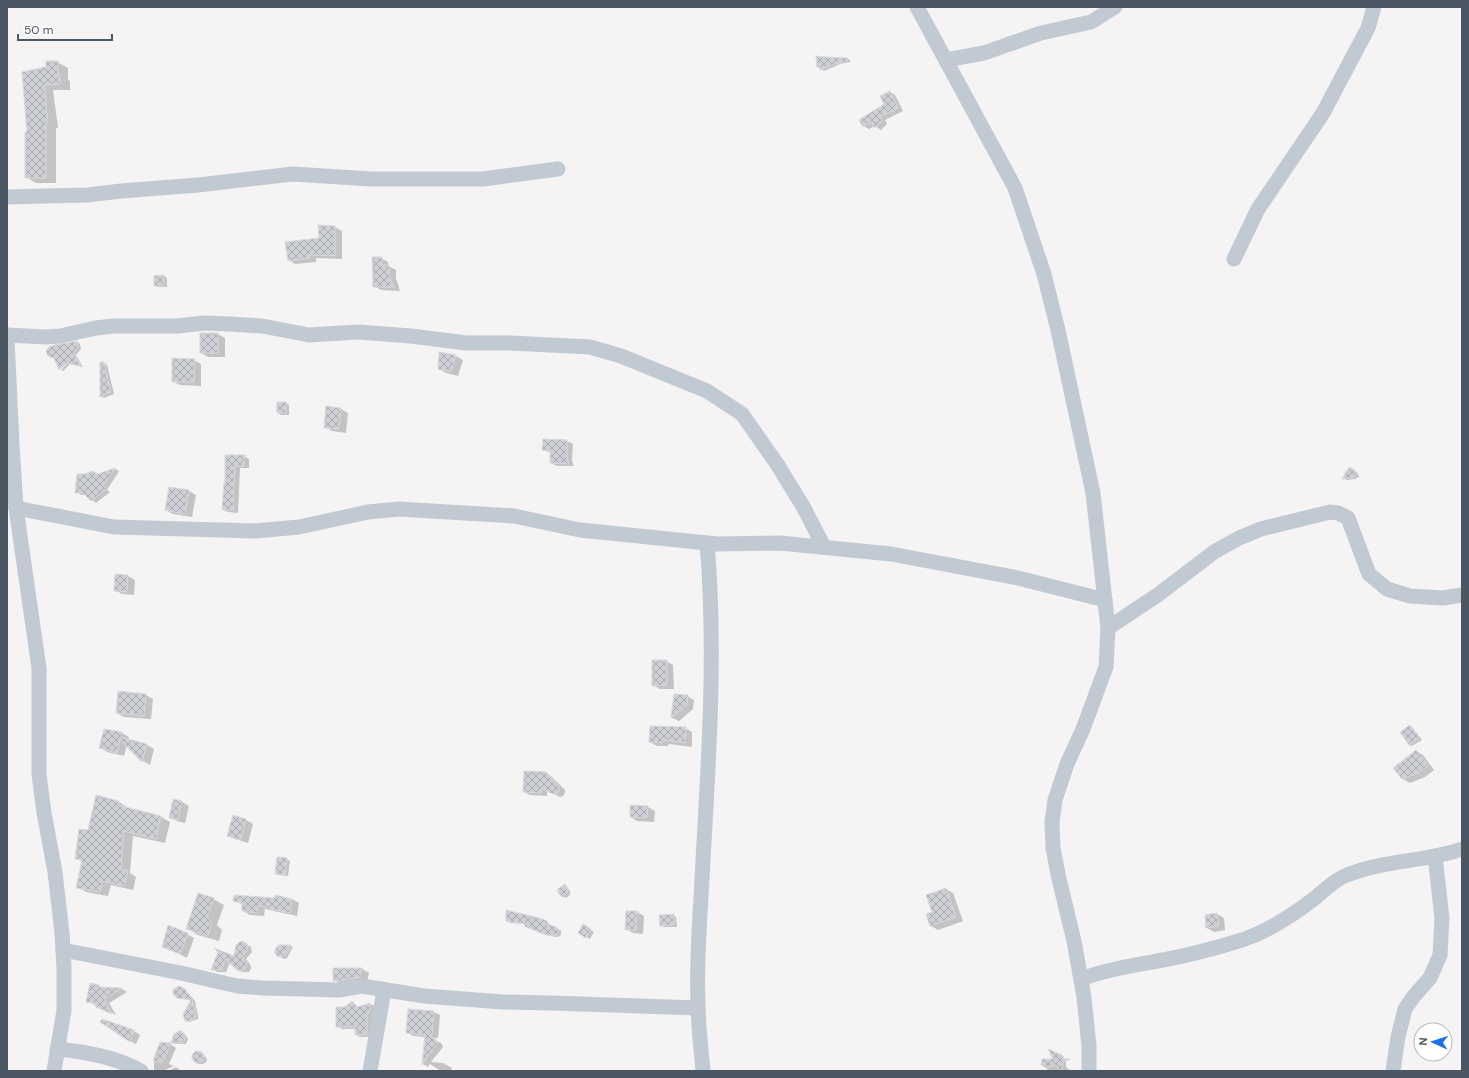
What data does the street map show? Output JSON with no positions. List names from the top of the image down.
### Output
{
  "scale_bar": "50 m",
  "north": "left"
}
